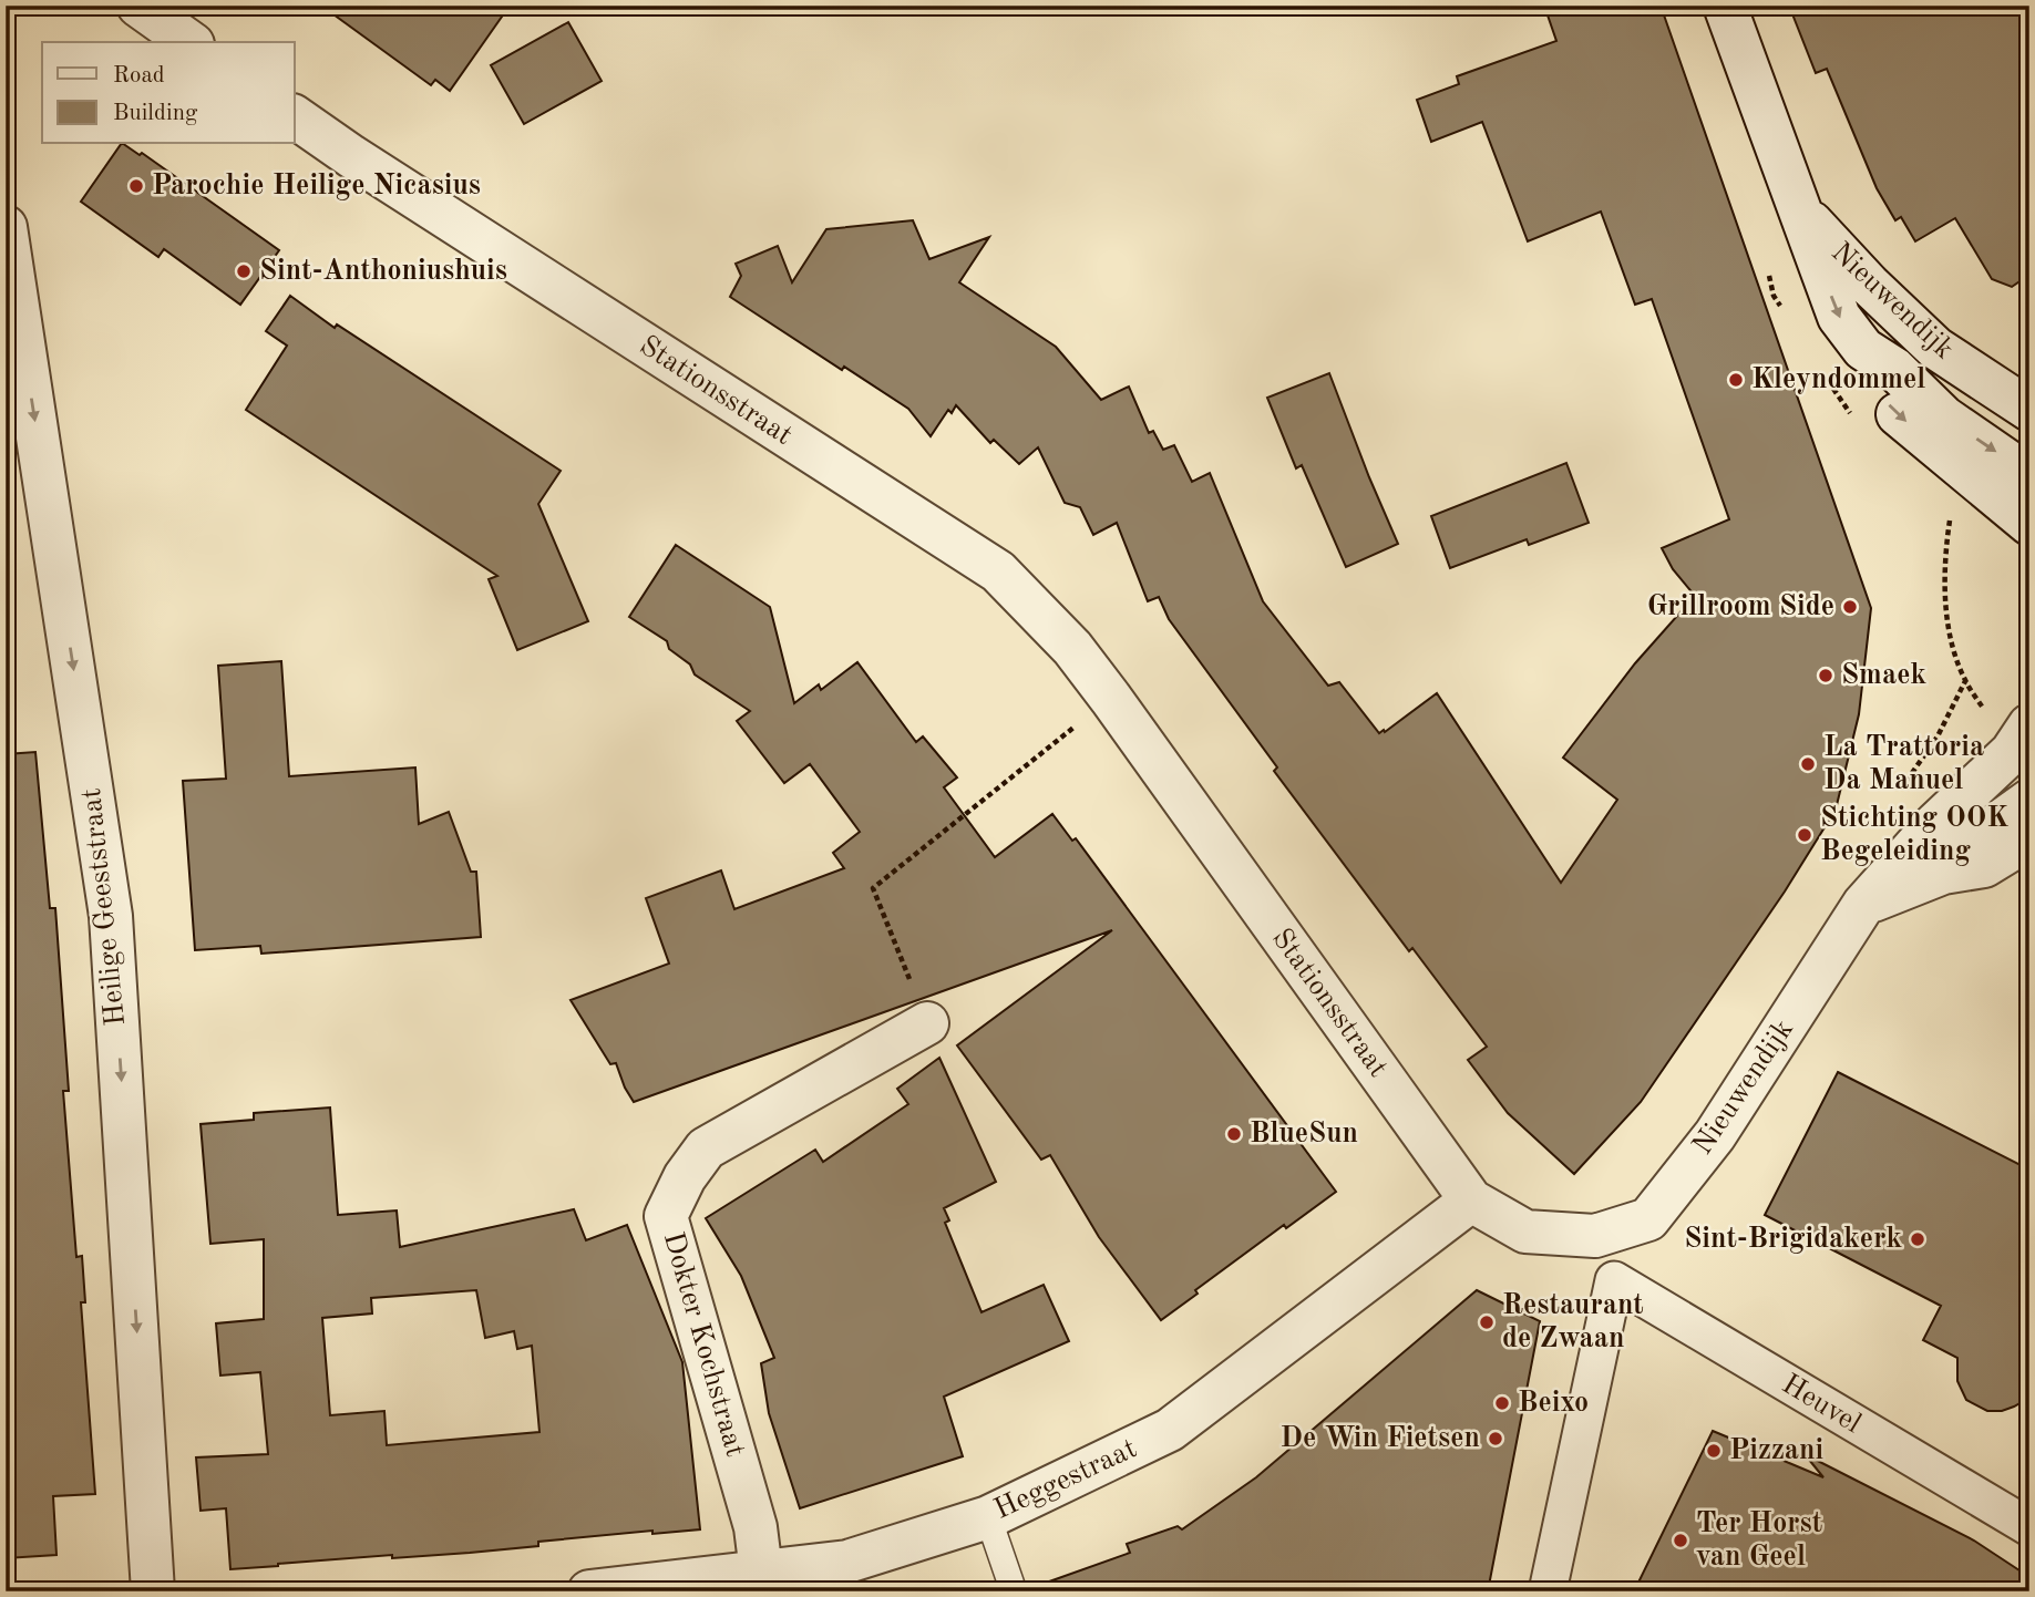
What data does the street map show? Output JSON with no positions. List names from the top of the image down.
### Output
{
  "streets": {
    "street": [
      "Nieuwendijk",
      "Stationsstraat",
      "Heilige Geeststraat",
      "Dokter Kochstraat",
      "Heuvel",
      "Heggestraat"
    ]
  },
  "crossings": [
    ["Nieuwendijk", "Stationsstraat"],
    ["Stationsstraat", "Heggestraat"],
    ["Dokter Kochstraat", "Heggestraat"]
  ],
  "one_way": ["Heilige Geeststraat"],
  "places": [
    "Parochie Heilige Nicasius",
    "Sint-Anthoniushuis",
    "Kleyndommel",
    "Grillroom Side",
    "Smaek",
    "La Trattoria Da Manuel",
    "Stichting OOK Begeleiding",
    "BlueSun",
    "Sint-Brigidakerk",
    "Restaurant de Zwaan",
    "Beixo",
    "De Win Fietsen",
    "Pizzani",
    "Ter Horst van Geel"
  ],
  "legend": ["Road", "Building"]
}
